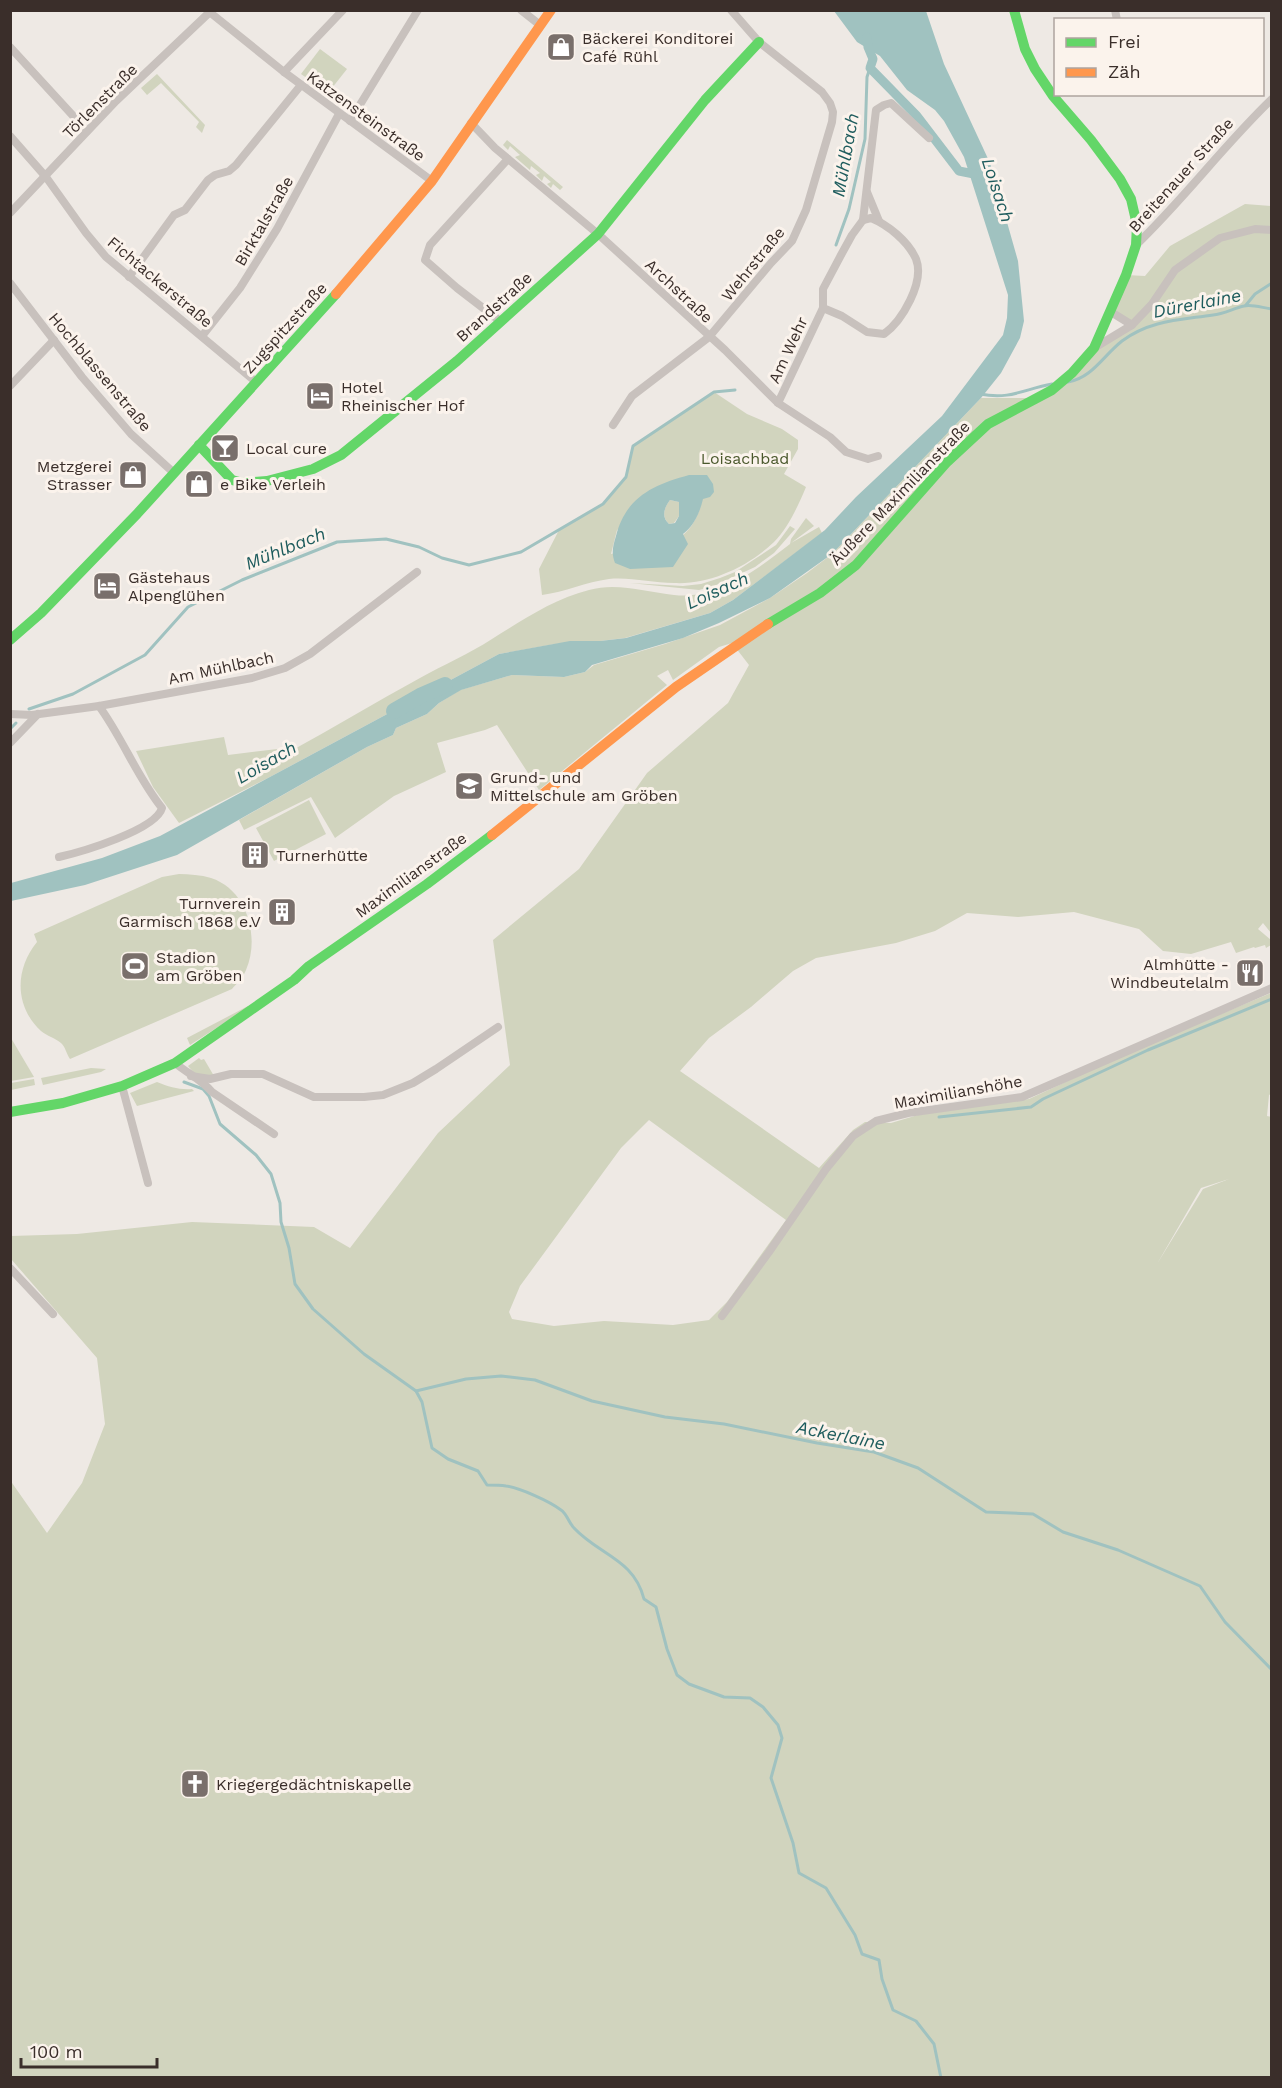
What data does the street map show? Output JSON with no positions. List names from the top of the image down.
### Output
{
  "streets": {
    "street": [
      "Törlenstraße",
      "Katzensteinstraße",
      "Breitenauer Straße",
      "Birktalstraße",
      "Wehrstraße",
      "Fichtackerstraße",
      "Archstraße",
      "Brandstraße",
      "Zugspitzstraße",
      "Am Wehr",
      "Hochblassenstraße",
      "Äußere Maximilianstraße",
      "Am Mühlbach",
      "Maximilianstraße",
      "Maximilianshöhe"
    ]
  },
  "crossings": [
    ["Törlenstraße", "Katzensteinstraße"],
    ["Törlenstraße", "Fichtackerstraße"],
    ["Katzensteinstraße", "Birktalstraße"],
    ["Katzensteinstraße", "Zugspitzstraße"],
    ["Breitenauer Straße", "Äußere Maximilianstraße"],
    ["Birktalstraße", "Fichtackerstraße"],
    ["Wehrstraße", "Archstraße"],
    ["Wehrstraße", "Brandstraße"],
    ["Fichtackerstraße", "Zugspitzstraße"],
    ["Archstraße", "Brandstraße"],
    ["Archstraße", "Zugspitzstraße"],
    ["Archstraße", "Am Wehr"],
    ["Brandstraße", "Zugspitzstraße"],
    ["Zugspitzstraße", "Hochblassenstraße"],
    ["Äußere Maximilianstraße", "Maximilianstraße"]
  ],
  "water": [
    "Mühlbach",
    "Loisach",
    "Dürerlaine",
    "Ackerlaine"
  ],
  "parks": ["Loisachbad"],
  "places": {
    "shop": ["Bäckerei Konditorei Café Rühl", "Metzgerei Strasser", "e Bike Verleih"],
    "hotel": ["Hotel Rheinischer Hof", "Gästehaus Alpenglühen"],
    "bar": ["Local cure"],
    "school or university": ["Grund- und Mittelschule am Gröben"],
    "building": ["Turnerhütte", "Turnverein Garmisch 1868 e.V"],
    "sports": ["Stadion am Gröben"],
    "restaurant": ["Almhütte - Windbeutelalm"],
    "church": ["Kriegergedächtniskapelle"]
  },
  "legend": ["Frei", "Zäh"],
  "scale_bar": "100 m"
}
